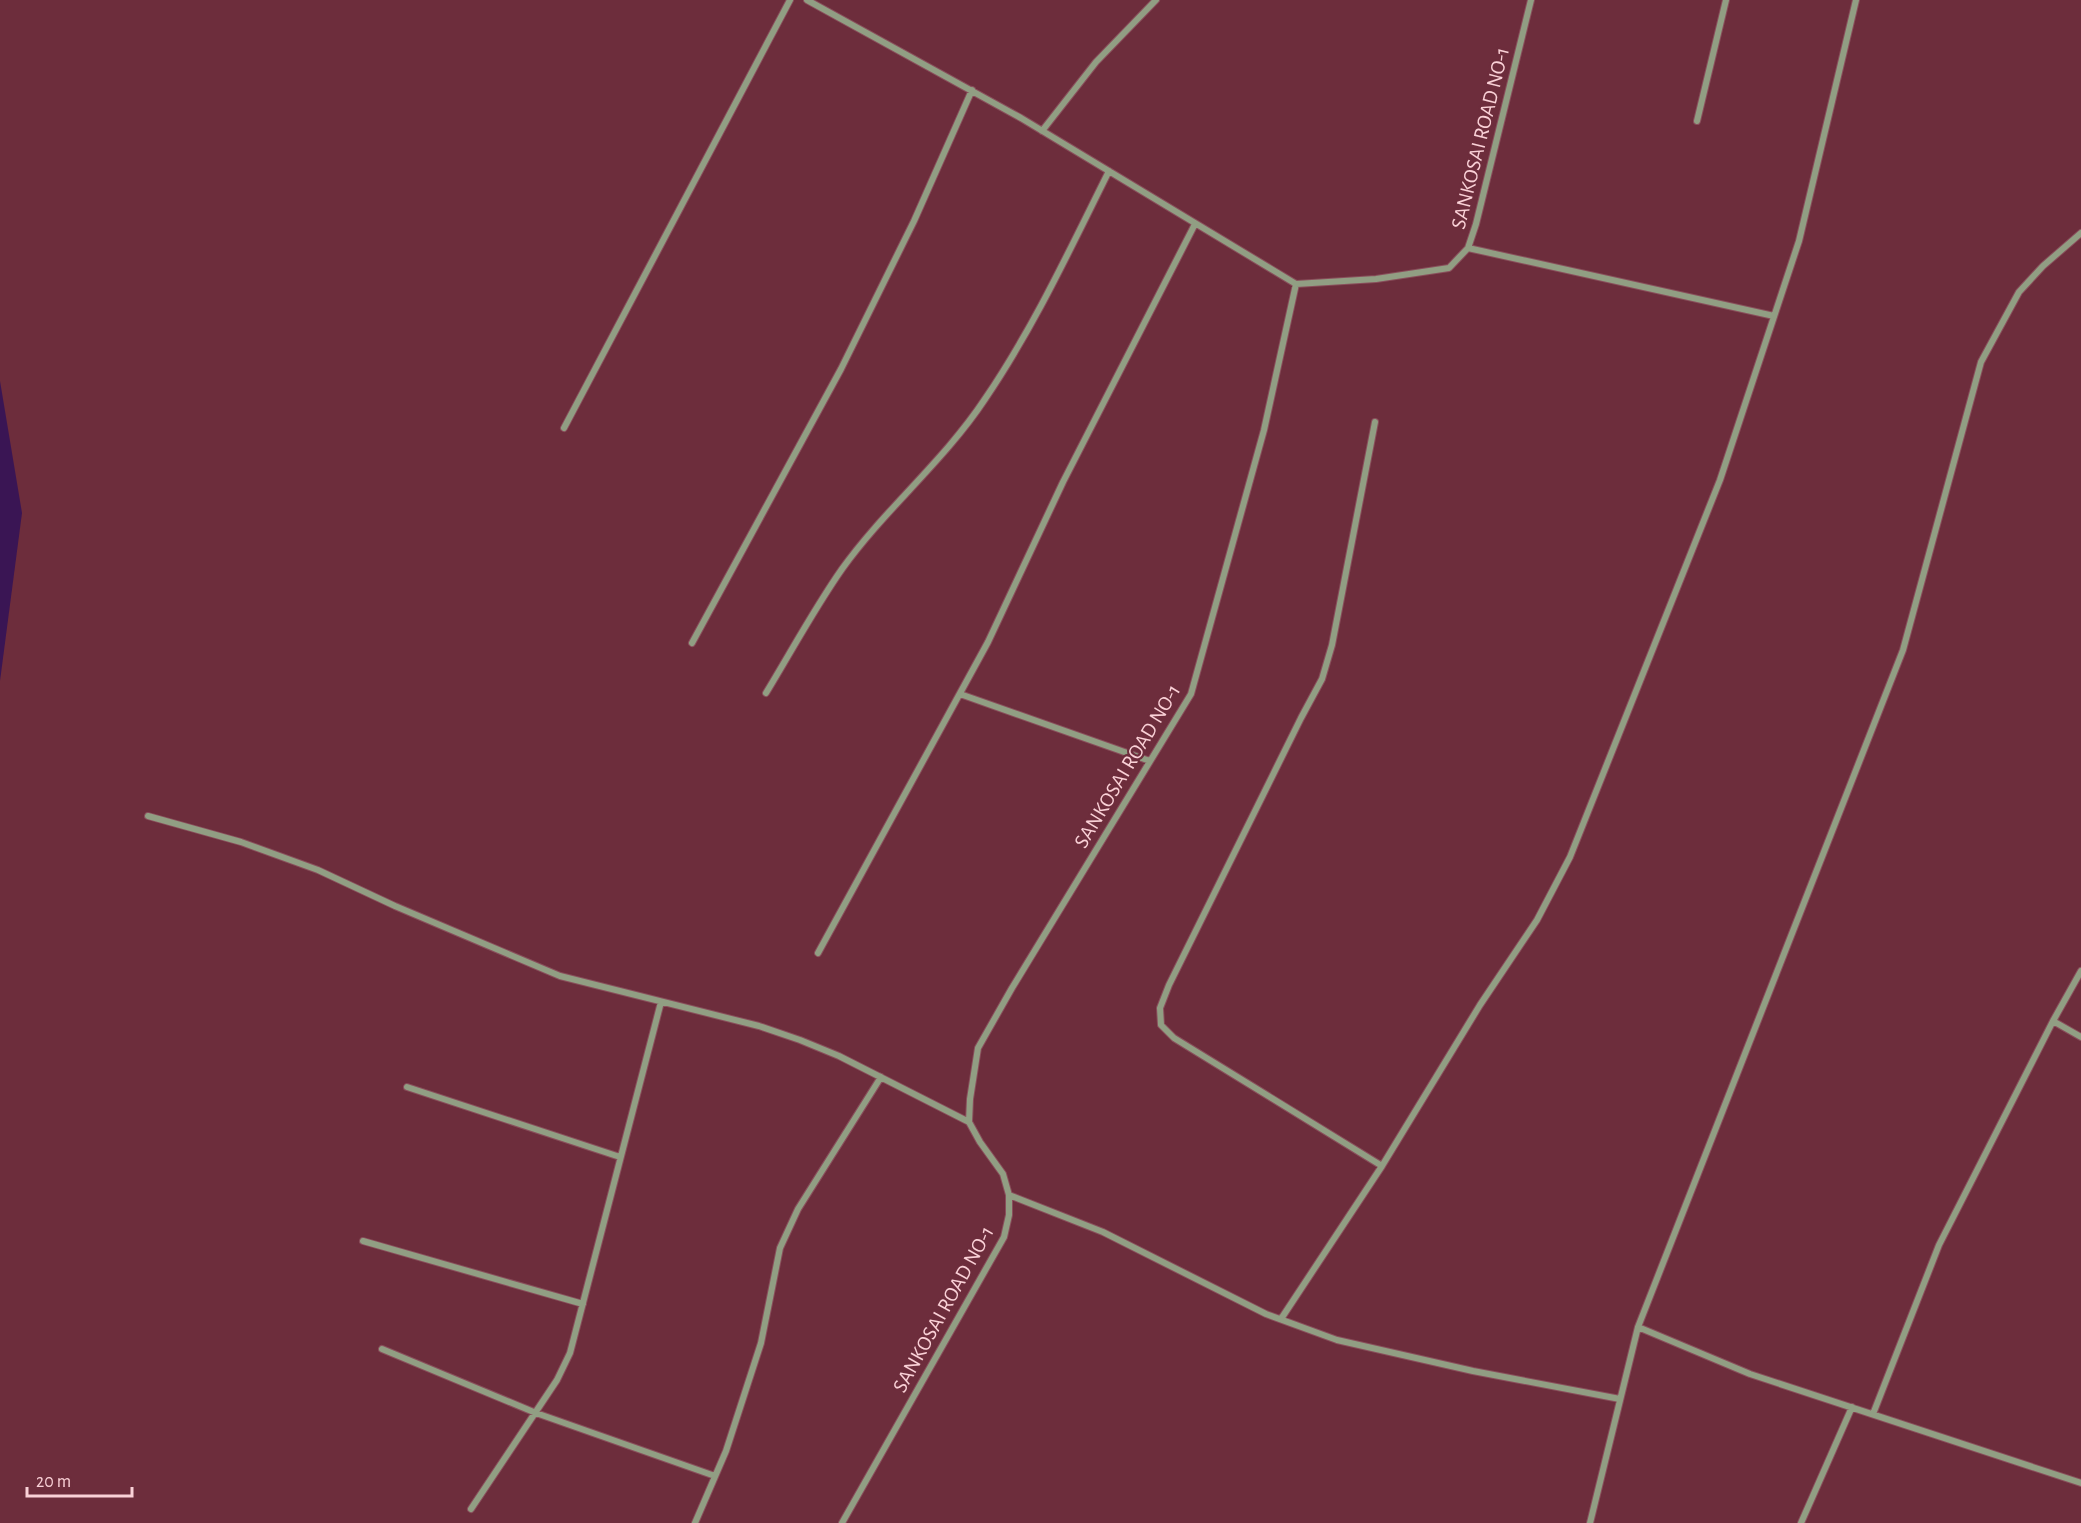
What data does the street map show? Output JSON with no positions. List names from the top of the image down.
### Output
{
  "streets": {
    "street": ["SANKOSAI ROAD NO-1"]
  },
  "scale_bar": "20 m"
}
